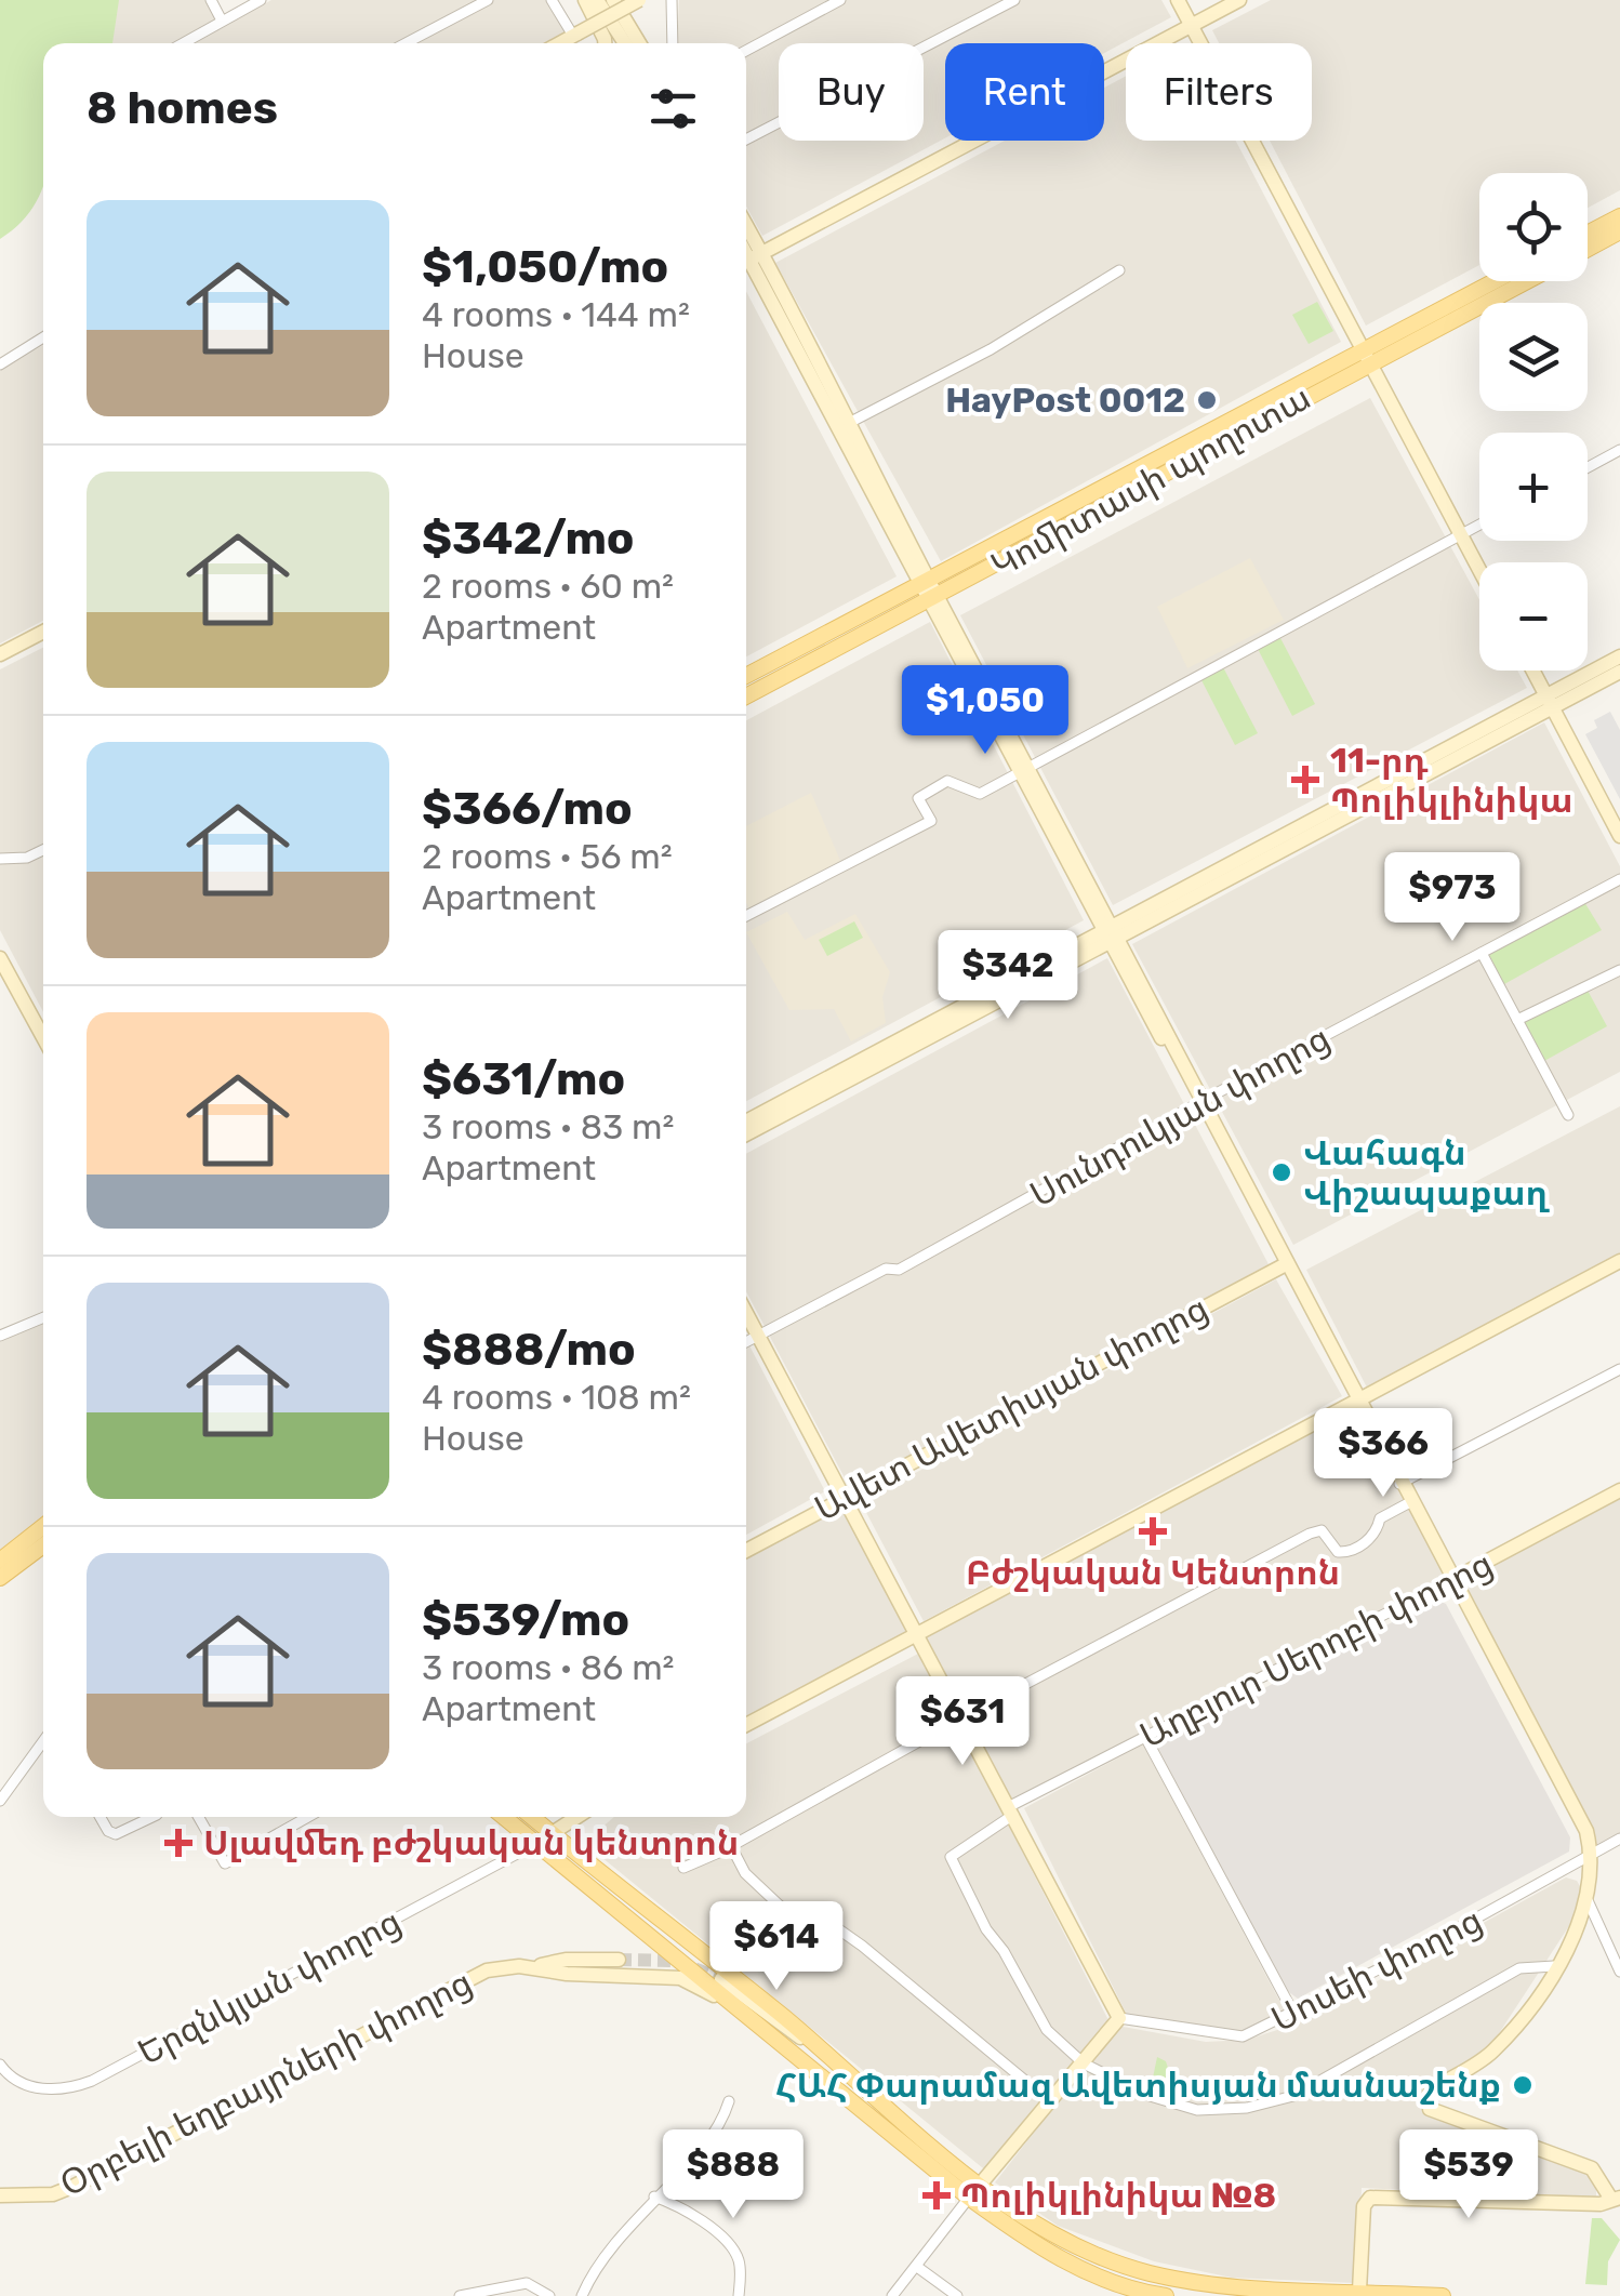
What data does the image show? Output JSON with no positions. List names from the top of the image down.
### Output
{
  "streets": {
    "main road": ["Կոմիտասի պողոտա"],
    "street": [
      "Սունդուկյան փողոց",
      "Ավետ Ավետիսյան փողոց",
      "Աղբյուր Սերոբի փողոց",
      "Սոսեի փողոց",
      "Երզնկյան փողոց",
      "Օրբելի եղբայրների փողոց"
    ]
  },
  "places": {
    "other": ["HayPost 0012", "Վահագն Վիշապաքաղ", "ՀԱՀ Փարամազ Ավետիսյան մասնաշենք"],
    "health": [
      "11-րդ Պոլիկլինիկա",
      "Բժշկական Կենտրոն",
      "Սլավմեդ բժշկական կենտրոն",
      "Պոլիկլինիկա №8"
    ]
  },
  "page": {
    "chip": ["Buy", "Rent", "Filters"],
    "heading": "8 homes",
    "map_buttons": ["+", "−"],
    "list": [
      {
        "name": "$1,050/mo",
        "note": "4 rooms · 144 m² · House"
      },
      {
        "name": "$342/mo",
        "note": "2 rooms · 60 m² · Apartment"
      },
      {
        "name": "$366/mo",
        "note": "2 rooms · 56 m² · Apartment"
      },
      {
        "name": "$631/mo",
        "note": "3 rooms · 83 m² · Apartment"
      },
      {
        "name": "$888/mo",
        "note": "4 rooms · 108 m² · House"
      },
      {
        "name": "$539/mo",
        "note": "3 rooms · 86 m² · Apartment"
      }
    ],
    "price": [
      "$1,050",
      "$973",
      "$342",
      "$366",
      "$631",
      "$614",
      "$888",
      "$539"
    ]
  }
}
